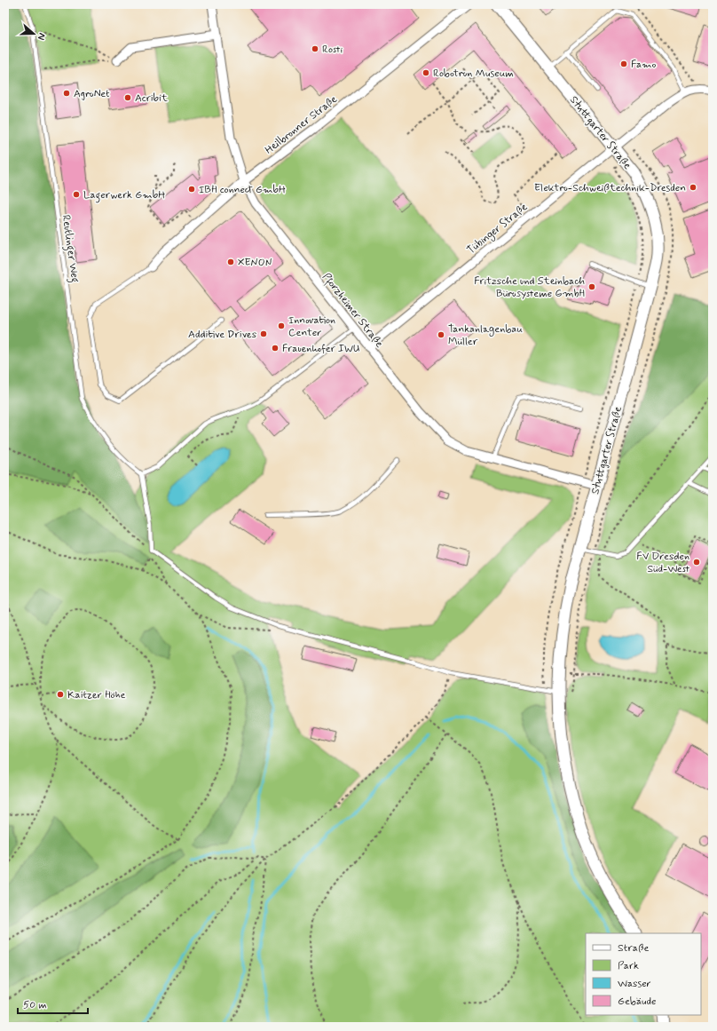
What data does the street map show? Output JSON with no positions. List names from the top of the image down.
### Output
{
  "streets": {
    "main road": ["Stuttgarter Straße"],
    "street": ["Heilbronner Straße", "Tübinger Straße", "Pforzheimer Straße"],
    "lane": ["Reutlinger Weg"]
  },
  "crossings": [
    ["Heilbronner Straße", "Pforzheimer Straße"],
    ["Stuttgarter Straße", "Tübinger Straße"],
    ["Stuttgarter Straße", "Pforzheimer Straße"],
    ["Tübinger Straße", "Pforzheimer Straße"]
  ],
  "places": [
    "Rosti",
    "Famo",
    "Robotron Museum",
    "AgroNet",
    "Acribit",
    "Elektro-Schweißtechnik-Dresden",
    "IBH connect GmbH",
    "Lagerwerk GmbH",
    "XENON",
    "Fritzsche und Steinbach Bürosysteme GmbH",
    "Innovation Center",
    "Additive Drives",
    "Tankanlagenbau Müller",
    "Frauenhofer IWU",
    "FV Dresden Süd-West",
    "Kaitzer Höhe"
  ],
  "legend": [
    "Straße",
    "Park",
    "Wasser",
    "Gebäude"
  ],
  "scale_bar": "50 m",
  "north": "right"
}
